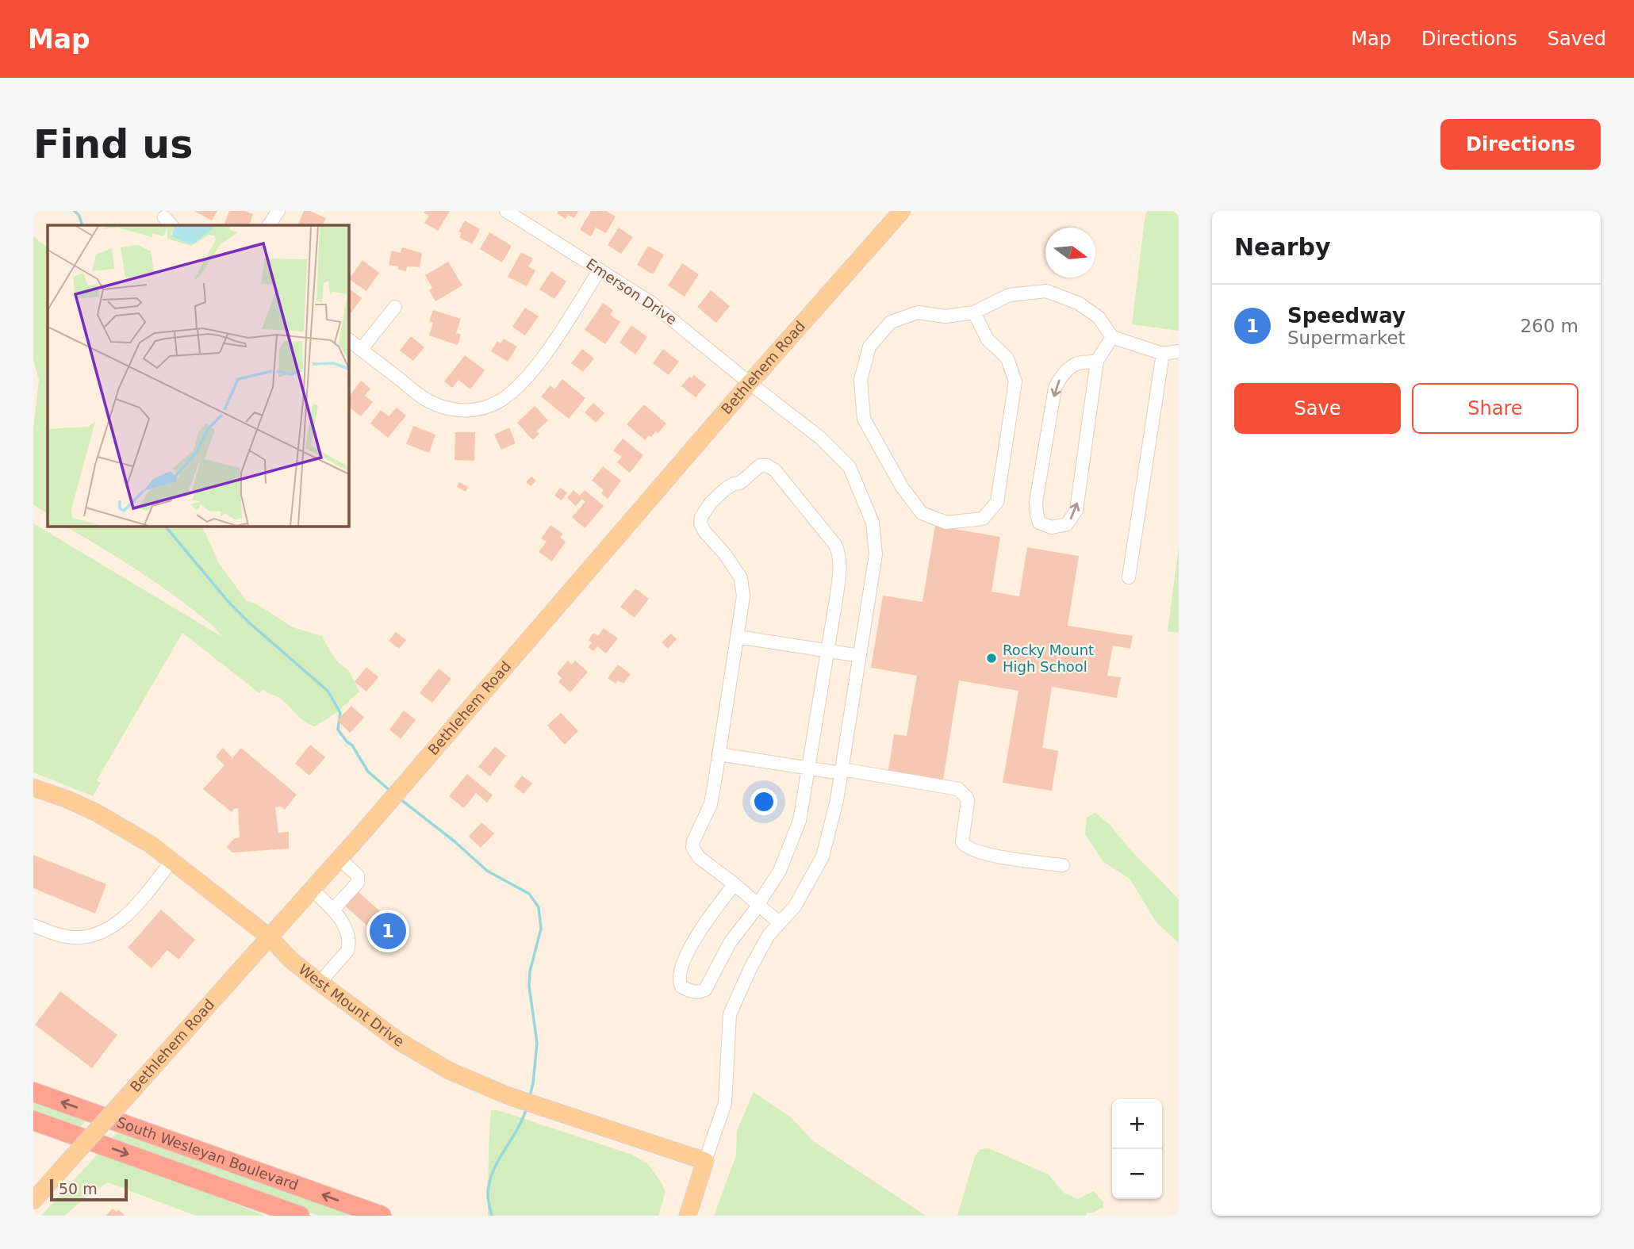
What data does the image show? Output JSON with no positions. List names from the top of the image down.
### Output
{
  "streets": {
    "highway": ["South Wesleyan Boulevard"],
    "main road": ["Bethlehem Road", "West Mount Drive"],
    "street": ["Emerson Drive"]
  },
  "crossings": [
    ["Emerson Drive", "Bethlehem Road"],
    ["Emerson Drive", "West Mount Drive"],
    ["Bethlehem Road", "West Mount Drive"]
  ],
  "places": ["Rocky Mount High School"],
  "scale_bar": "50 m",
  "north": "right",
  "page": {
    "header": "Map",
    "nav": ["Map", "Directions", "Saved"],
    "buttons": [
      "Directions",
      ["Save", "Share"]
    ],
    "title": "Find us",
    "heading": "Nearby",
    "list": [
      {
        "mark": "1",
        "name": "Speedway",
        "note": "Supermarket",
        "value": "260 m"
      }
    ],
    "pins": "1",
    "map_buttons": ["+", "−"],
    "scale": "50 m"
  }
}
